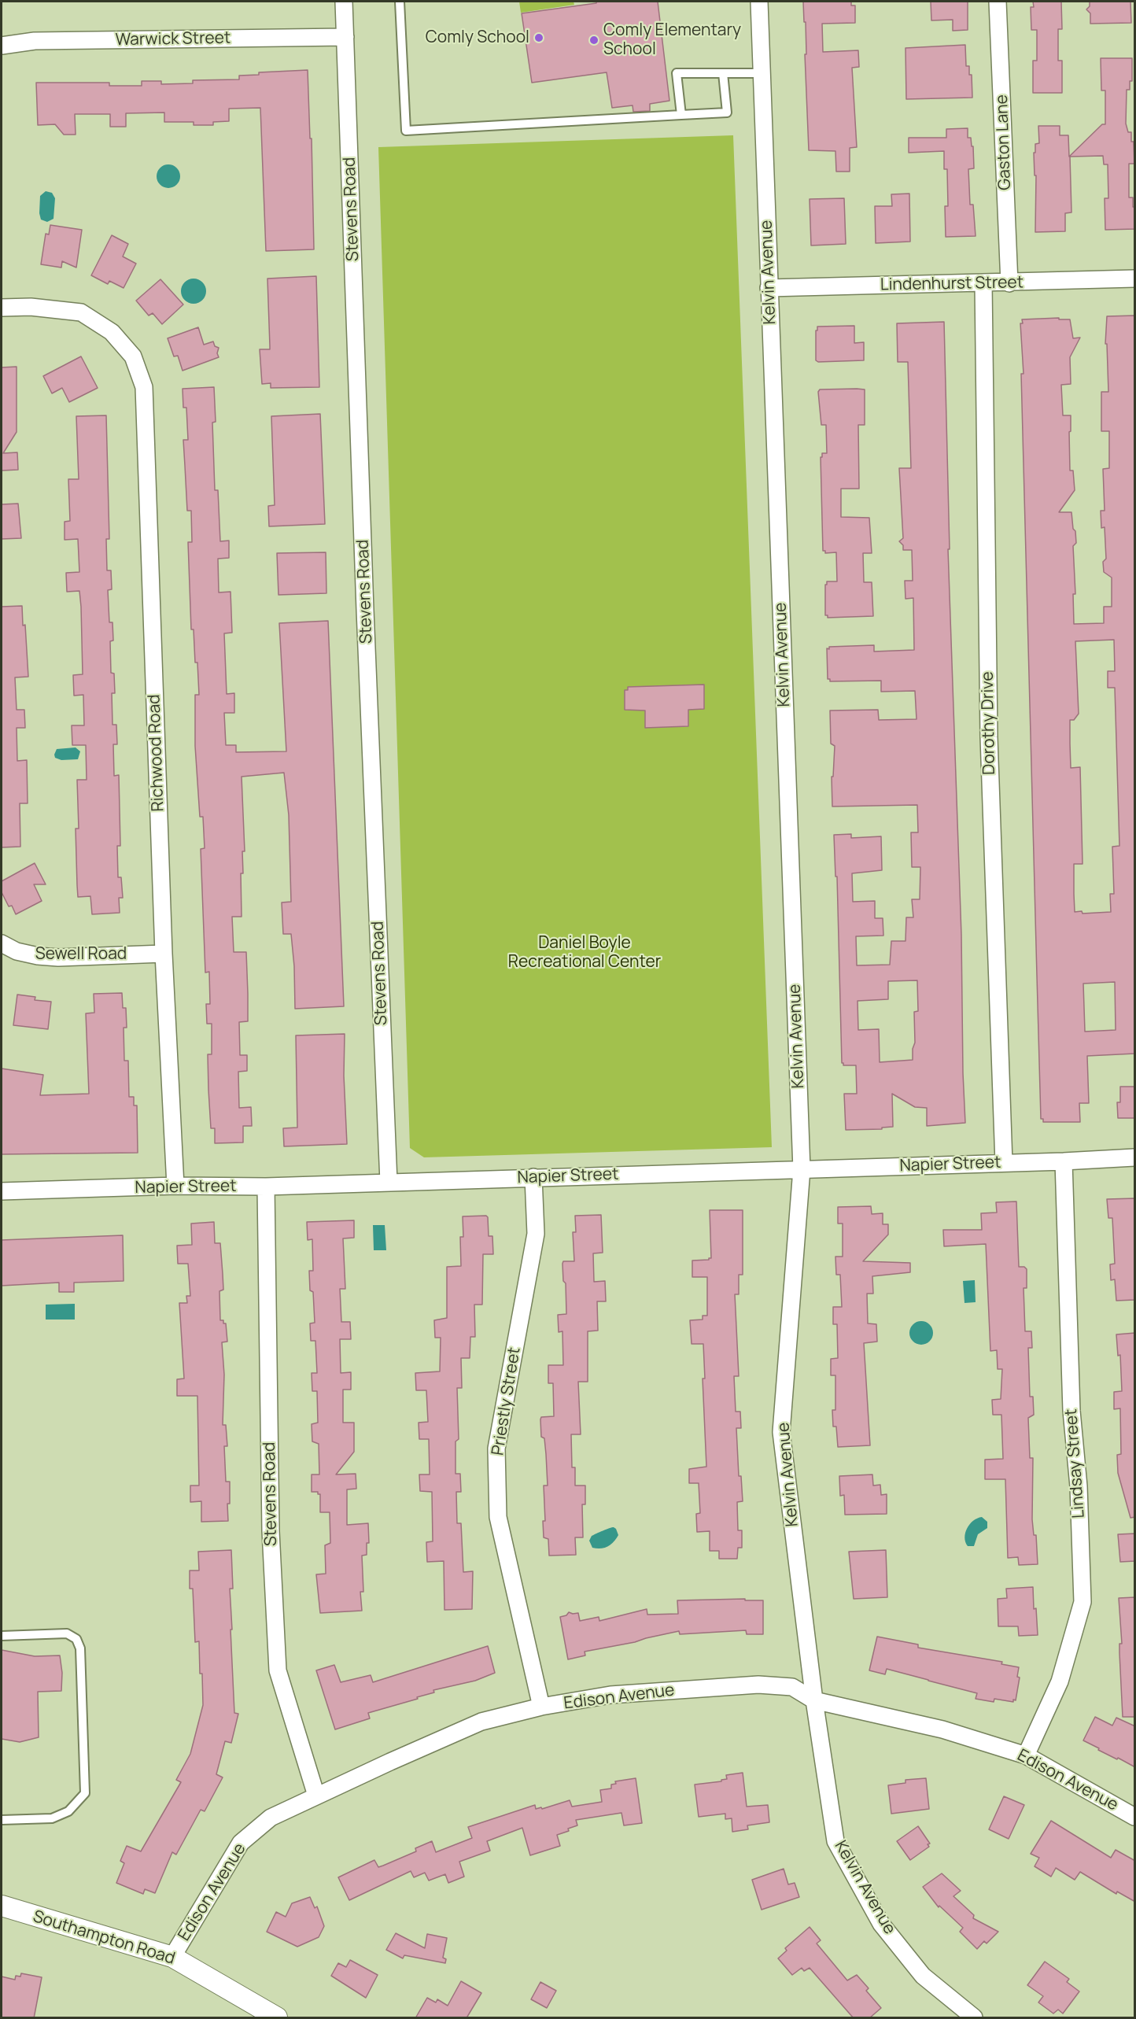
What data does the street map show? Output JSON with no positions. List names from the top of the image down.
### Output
{
  "streets": {
    "street": [
      "Warwick Street",
      "Gaston Lane",
      "Stevens Road",
      "Kelvin Avenue",
      "Lindenhurst Street",
      "Dorothy Drive",
      "Richwood Road",
      "Sewell Road",
      "Napier Street",
      "Priestly Street",
      "Lindsay Street",
      "Edison Avenue",
      "Southampton Road"
    ]
  },
  "crossings": [
    ["Warwick Street", "Stevens Road"],
    ["Gaston Lane", "Lindenhurst Street"],
    ["Stevens Road", "Napier Street"],
    ["Stevens Road", "Edison Avenue"],
    ["Kelvin Avenue", "Lindenhurst Street"],
    ["Kelvin Avenue", "Napier Street"],
    ["Kelvin Avenue", "Edison Avenue"],
    ["Lindenhurst Street", "Dorothy Drive"],
    ["Dorothy Drive", "Napier Street"],
    ["Richwood Road", "Sewell Road"],
    ["Richwood Road", "Napier Street"],
    ["Napier Street", "Priestly Street"],
    ["Napier Street", "Lindsay Street"],
    ["Priestly Street", "Edison Avenue"],
    ["Lindsay Street", "Edison Avenue"],
    ["Edison Avenue", "Southampton Road"]
  ],
  "parks": ["Daniel Boyle Recreational Center"],
  "places": ["Comly School", "Comly Elementary School"]
}
